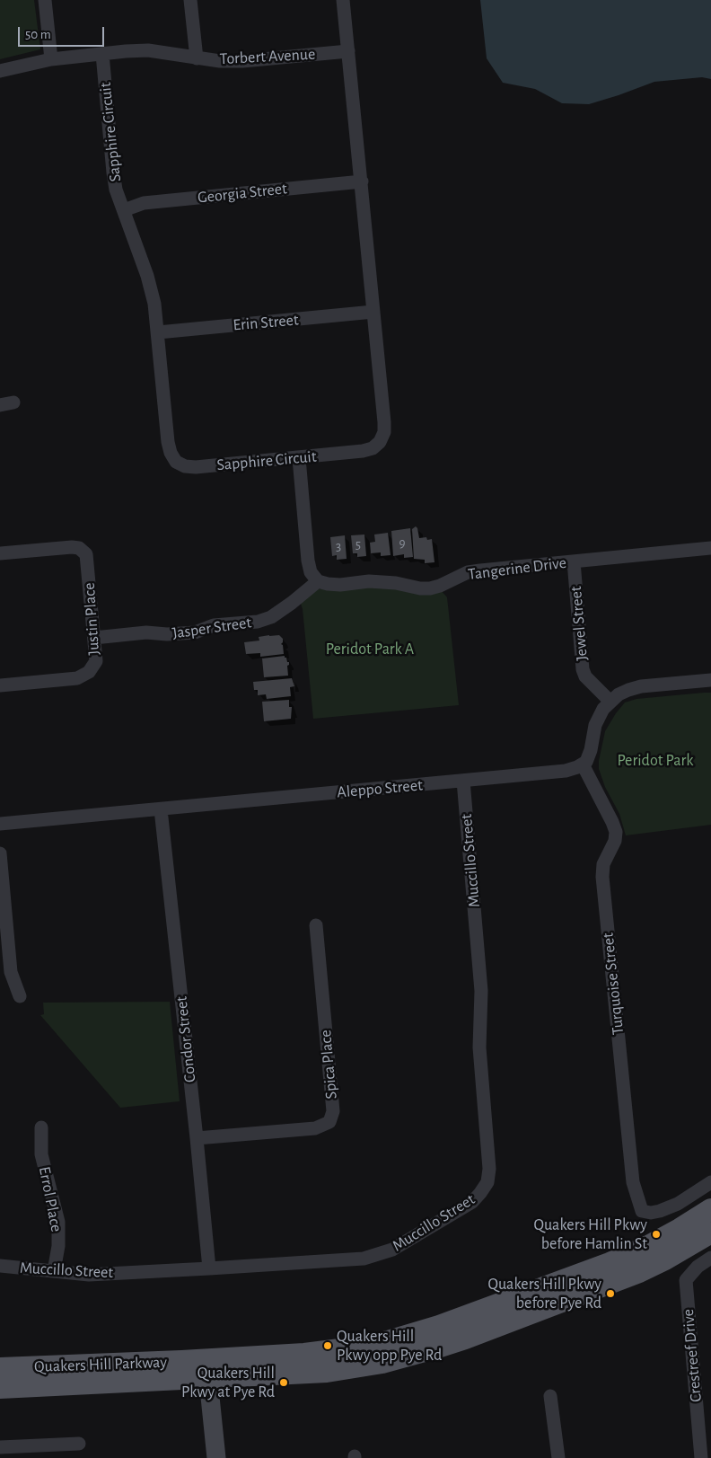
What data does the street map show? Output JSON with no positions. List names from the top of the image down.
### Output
{
  "streets": {
    "main road": ["Quakers Hill Parkway"],
    "street": [
      "Torbert Avenue",
      "Sapphire Circuit",
      "Georgia Street",
      "Erin Street",
      "Tangerine Drive",
      "Justin Place",
      "Jewel Street",
      "Jasper Street",
      "Aleppo Street",
      "Muccillo Street",
      "Turquoise Street",
      "Condor Street",
      "Spica Place",
      "Errol Place",
      "Crestreef Drive"
    ]
  },
  "crossings": [
    ["Torbert Avenue", "Sapphire Circuit"],
    ["Sapphire Circuit", "Georgia Street"],
    ["Sapphire Circuit", "Erin Street"],
    ["Tangerine Drive", "Jewel Street"],
    ["Tangerine Drive", "Jasper Street"],
    ["Justin Place", "Jasper Street"],
    ["Aleppo Street", "Muccillo Street"],
    ["Aleppo Street", "Turquoise Street"],
    ["Aleppo Street", "Condor Street"],
    ["Muccillo Street", "Condor Street"],
    ["Muccillo Street", "Errol Place"],
    ["Condor Street", "Spica Place"]
  ],
  "parks": ["Peridot Park A", "Peridot Park"],
  "places": [
    "Quakers Hill Pkwy before Hamlin St",
    "Quakers Hill Pkwy before Pye Rd",
    "Quakers Hill Pkwy opp Pye Rd",
    "Quakers Hill Pkwy at Pye Rd"
  ],
  "house_numbers": ["9", "5", "3"],
  "scale_bar": "50 m"
}
